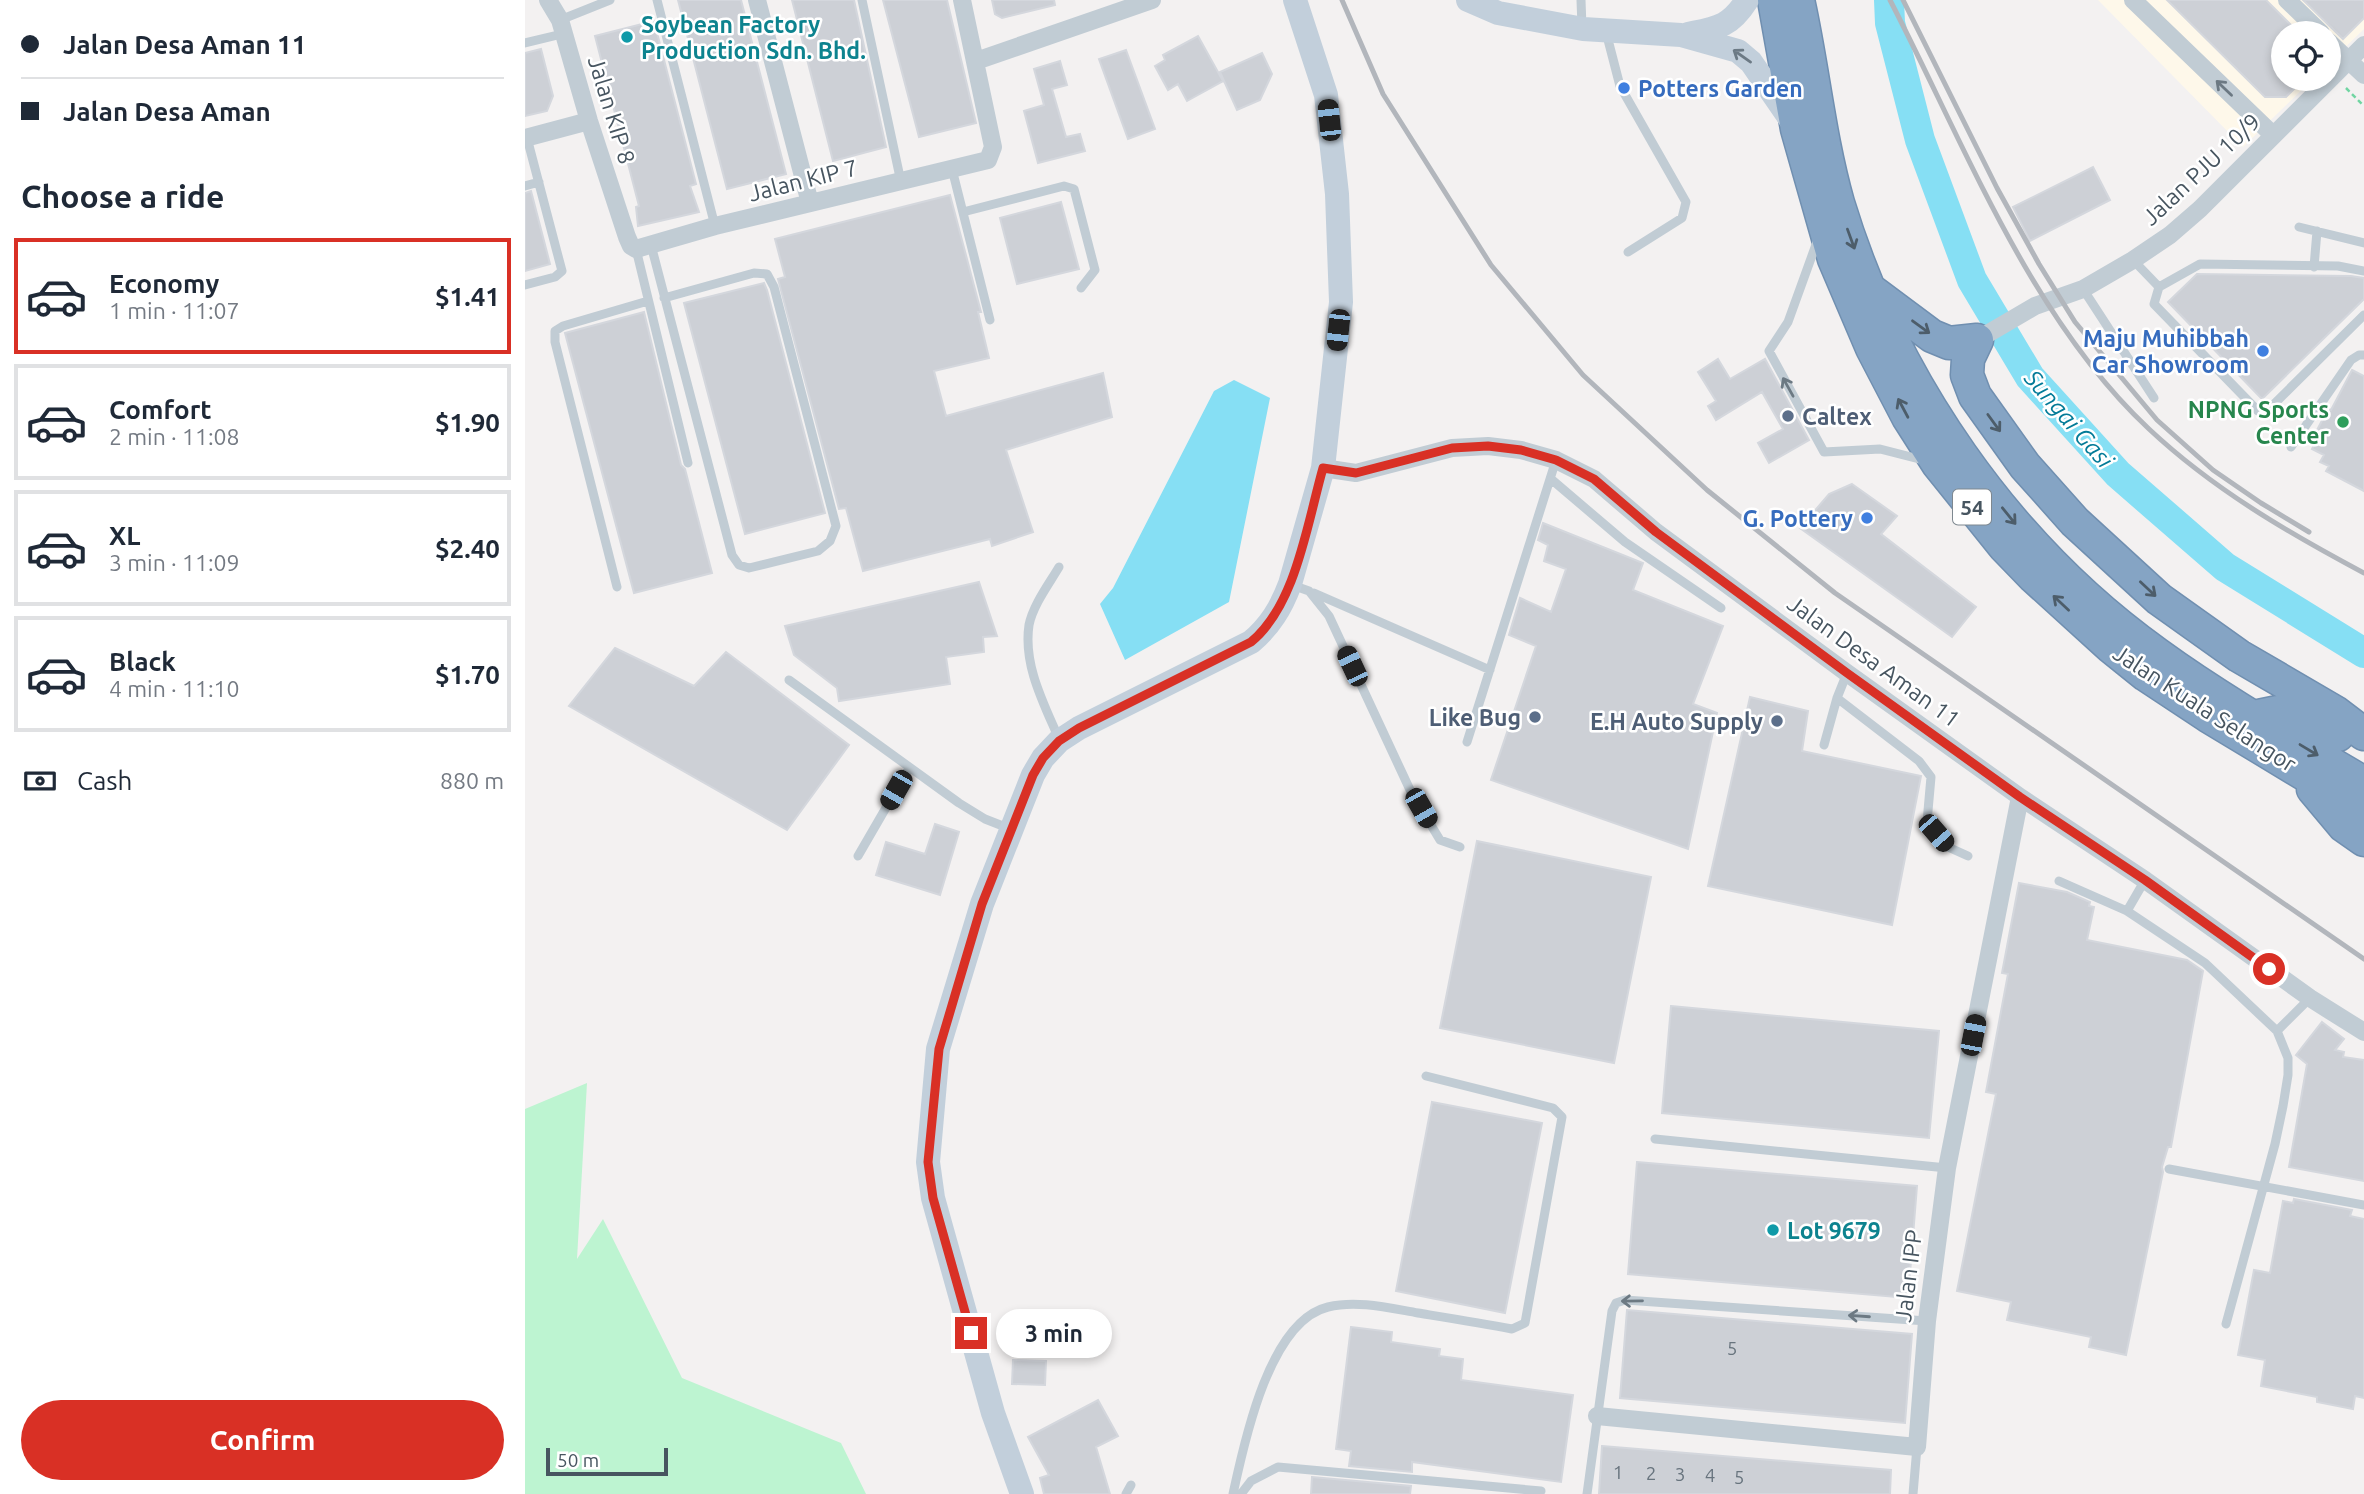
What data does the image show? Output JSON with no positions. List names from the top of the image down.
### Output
{
  "streets": {
    "highway": ["54", "Jalan Kuala Selangor"],
    "street": [
      "Jalan KIP 8",
      "Jalan PJU 10/9",
      "Jalan KIP 7",
      "Jalan Desa Aman 11",
      "Jalan IPP"
    ]
  },
  "crossings": [
    ["Jalan KIP 8", "Jalan KIP 7"],
    ["Jalan Desa Aman 11", "Jalan IPP"]
  ],
  "water": ["Sungai Gasi"],
  "places": [
    "Soybean Factory Production Sdn. Bhd.",
    "Potters Garden",
    "Maju Muhibbah Car Showroom",
    "Caltex",
    "NPNG Sports Center",
    "G. Pottery",
    "Like Bug",
    "E.H Auto Supply",
    "Lot 9679"
  ],
  "house_numbers": [
    "5",
    "1",
    "2",
    "3",
    "4",
    "5"
  ],
  "scale_bar": "50 m",
  "page": {
    "banner": ["Jalan Desa Aman 11", "Jalan Desa Aman"],
    "heading": "Choose a ride",
    "list": [
      {
        "name": "Economy",
        "note": "1 min · 11:07",
        "value": "$1.41"
      },
      {
        "name": "Comfort",
        "note": "2 min · 11:08",
        "value": "$1.90"
      },
      {
        "name": "XL",
        "note": "3 min · 11:09",
        "value": "$2.40"
      },
      {
        "name": "Black",
        "note": "4 min · 11:10",
        "value": "$1.70"
      }
    ],
    "pay": ["Cash", "880 m"],
    "bubble": "3 min",
    "buttons": "Confirm",
    "scale": "50 m"
  }
}
